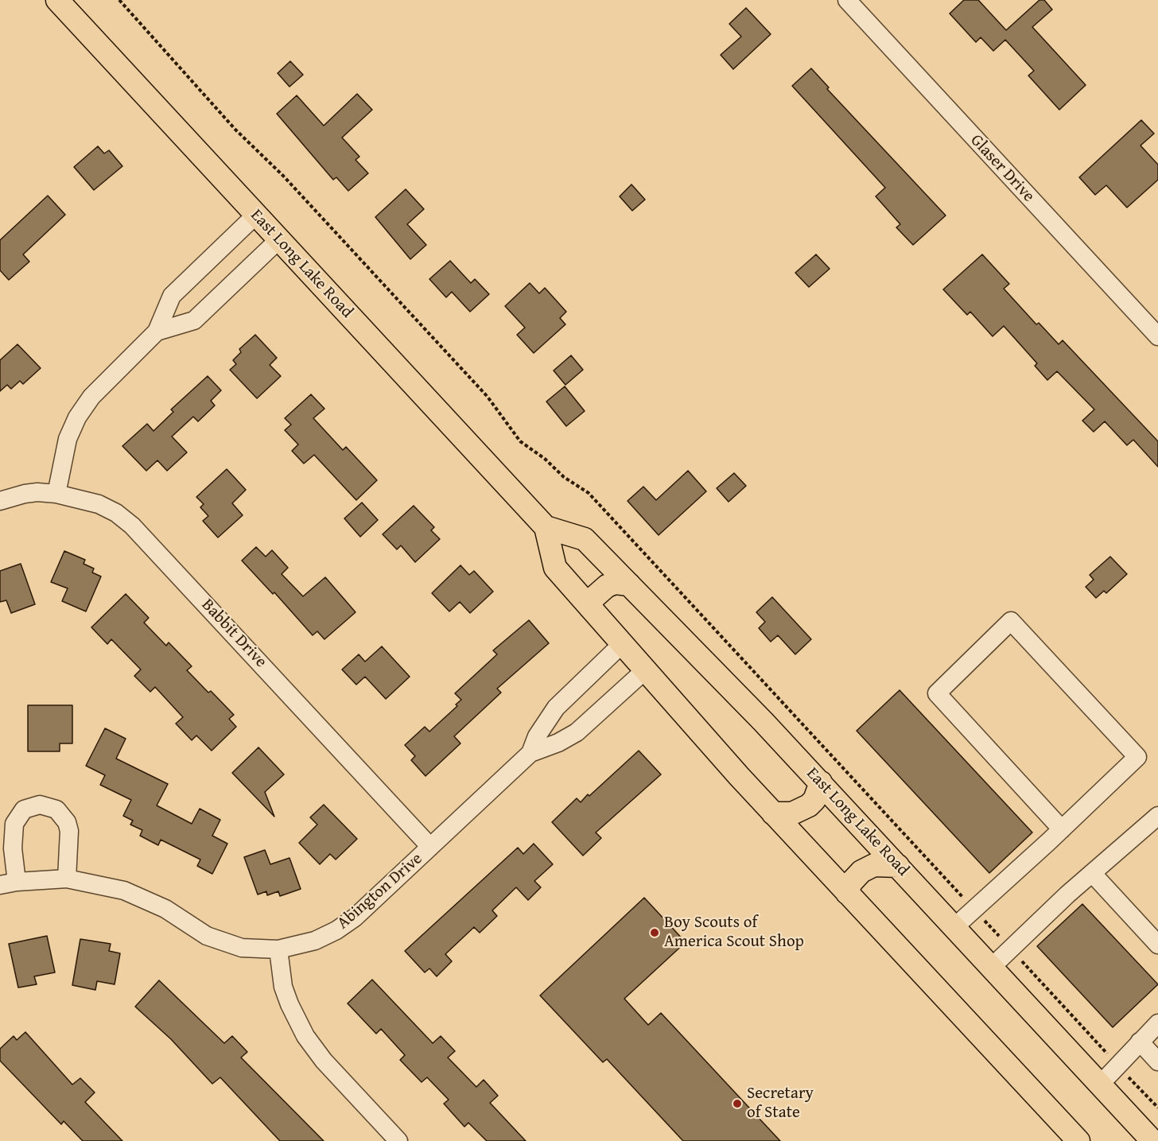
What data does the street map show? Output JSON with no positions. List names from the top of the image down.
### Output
{
  "streets": {
    "main road": ["East Long Lake Road"],
    "street": ["Glaser Drive", "Babbit Drive", "Abington Drive"]
  },
  "crossings": [
    ["East Long Lake Road", "Abington Drive"],
    ["Babbit Drive", "Abington Drive"]
  ],
  "places": ["Boy Scouts of America Scout Shop", "Secretary of State"]
}
